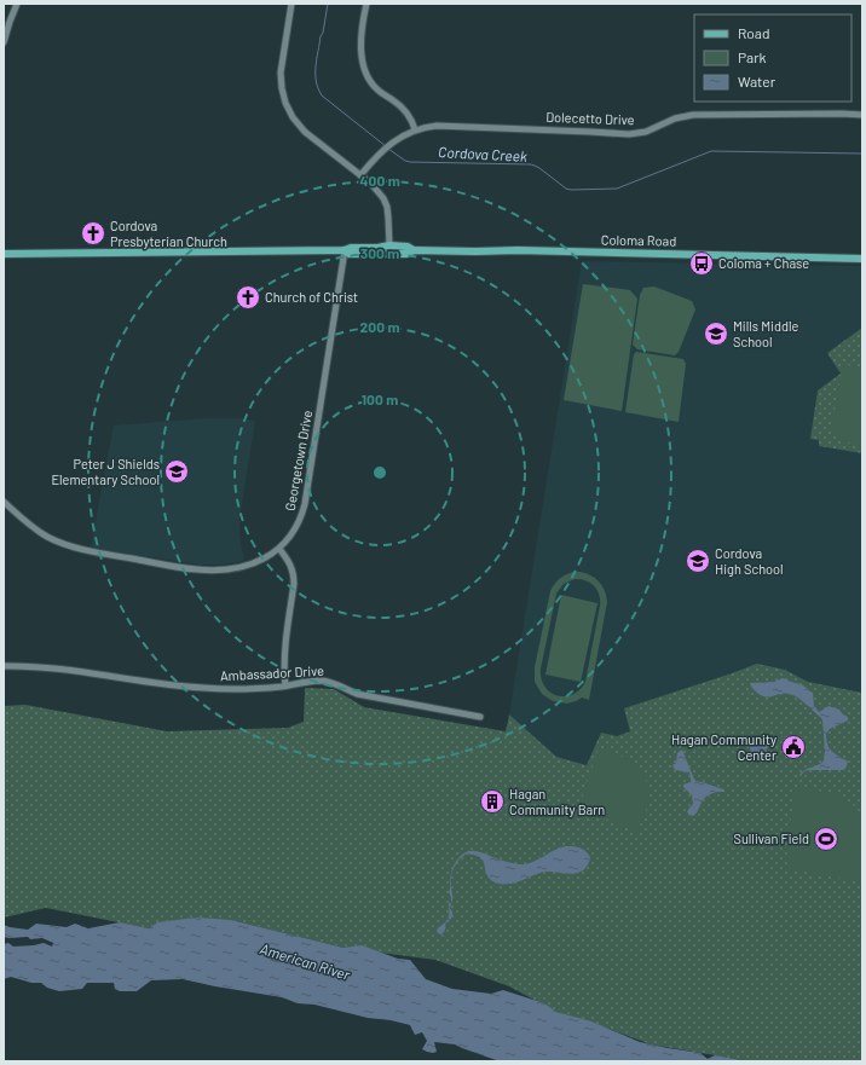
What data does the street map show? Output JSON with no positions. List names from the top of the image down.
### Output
{
  "streets": {
    "main road": ["Coloma Road"],
    "street": ["Dolecetto Drive", "Georgetown Drive", "Ambassador Drive"]
  },
  "crossings": [
    ["Coloma Road", "Georgetown Drive"]
  ],
  "water": ["Cordova Creek", "American River"],
  "places": {
    "church": ["Cordova Presbyterian Church", "Church of Christ"],
    "bus stop": ["Coloma + Chase"],
    "school or university": ["Mills Middle School", "Peter J Shields Elementary School", "Cordova High School"],
    "public building": ["Hagan Community Center"],
    "building": ["Hagan Community Barn"],
    "sports": ["Sullivan Field"]
  },
  "legend": ["Road", "Park", "Water"],
  "rings": [
    "400 m",
    "300 m",
    "200 m",
    "100 m"
  ]
}
